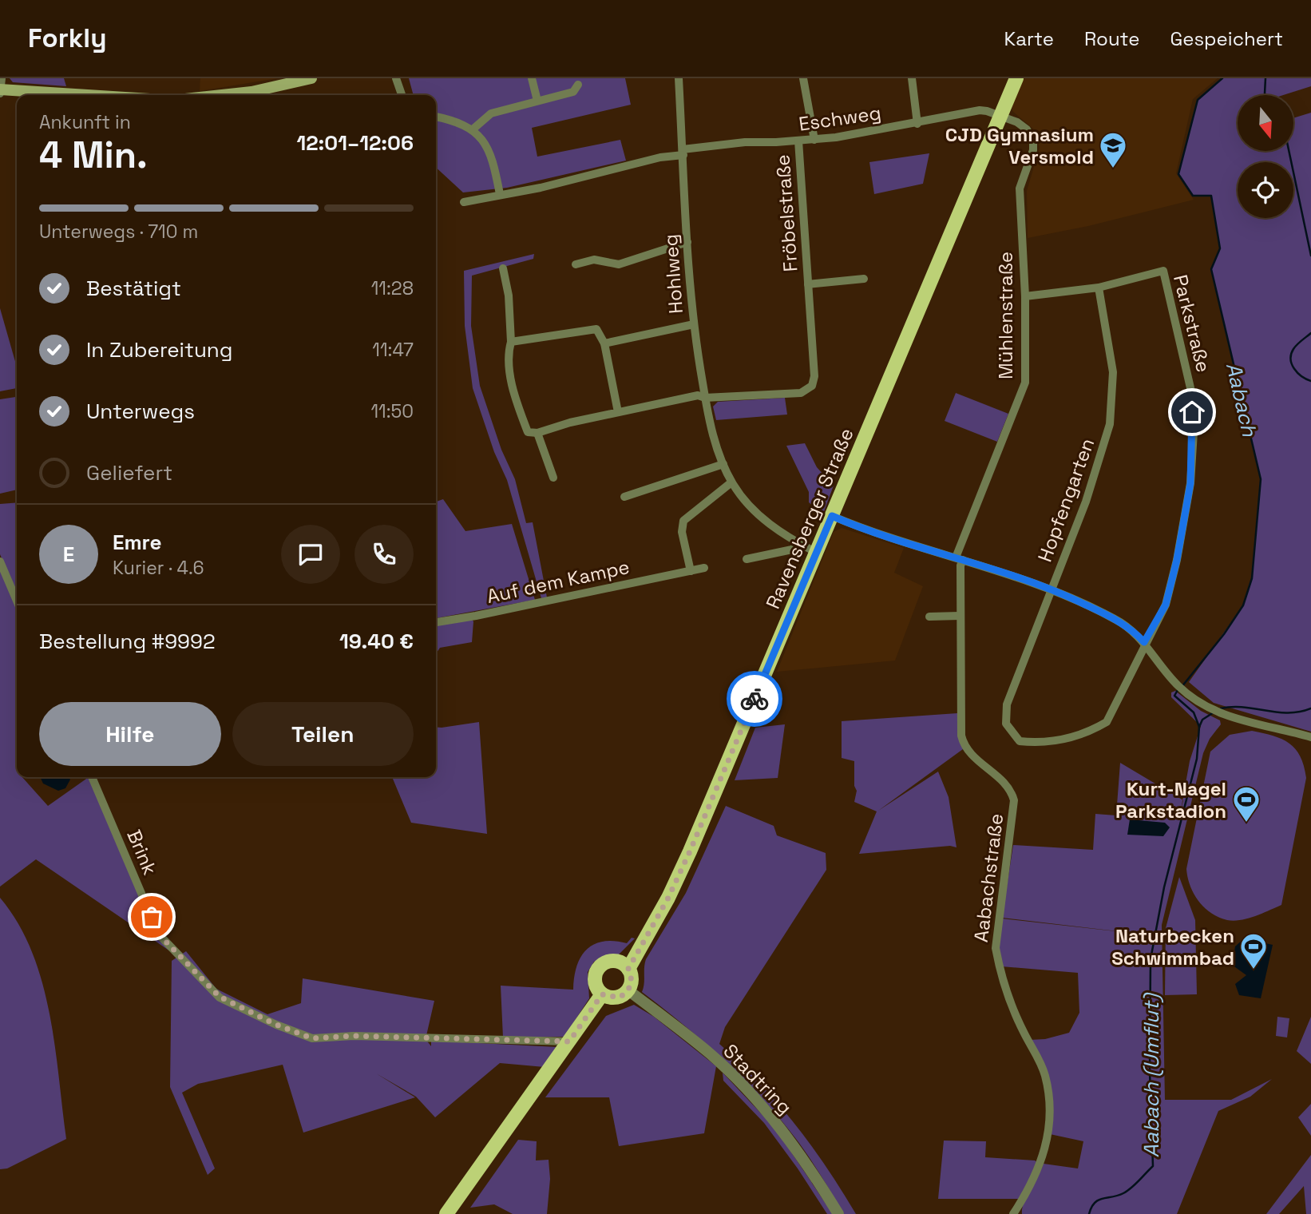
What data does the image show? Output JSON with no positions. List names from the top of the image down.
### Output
{
  "streets": {
    "main road": ["Ravensberger Straße"],
    "street": [
      "Eschweg",
      "Fröbelstraße",
      "Hohlweg",
      "Mühlenstraße",
      "Parkstraße",
      "Hopfengarten",
      "Auf dem Kampe",
      "Brink",
      "Aabachstraße",
      "Stadtring"
    ]
  },
  "crossings": [
    ["Eschweg", "Fröbelstraße"],
    ["Eschweg", "Hohlweg"],
    ["Eschweg", "Mühlenstraße"],
    ["Eschweg", "Ravensberger Straße"],
    ["Fröbelstraße", "Hohlweg"],
    ["Hohlweg", "Ravensberger Straße"],
    ["Mühlenstraße", "Ravensberger Straße"],
    ["Mühlenstraße", "Aabachstraße"],
    ["Parkstraße", "Hopfengarten"],
    ["Ravensberger Straße", "Stadtring"]
  ],
  "water": ["Aabach", "Aabach (Umflut)"],
  "places": {
    "school or university": ["CJD Gymnasium Versmold"],
    "sports": ["Kurt-Nagel Parkstadion", "Naturbecken Schwimmbad"]
  },
  "north": "bottom",
  "page": {
    "header": "Forkly",
    "nav": ["Karte", "Route", "Gespeichert"],
    "heading": ["4 Min.", "Ankunft in", "12:01–12:06"],
    "panel": [
      "Emre",
      "Kurier · 4.6",
      "Bestellung #9992",
      "19.40 €"
    ],
    "bar": "Unterwegs · 710 m",
    "list": [
      ["Bestätigt", "11:28"],
      ["In Zubereitung", "11:47"],
      ["Unterwegs", "11:50"],
      "Geliefert"
    ],
    "round": "E",
    "buttons": ["Hilfe", "Teilen"]
  }
}
